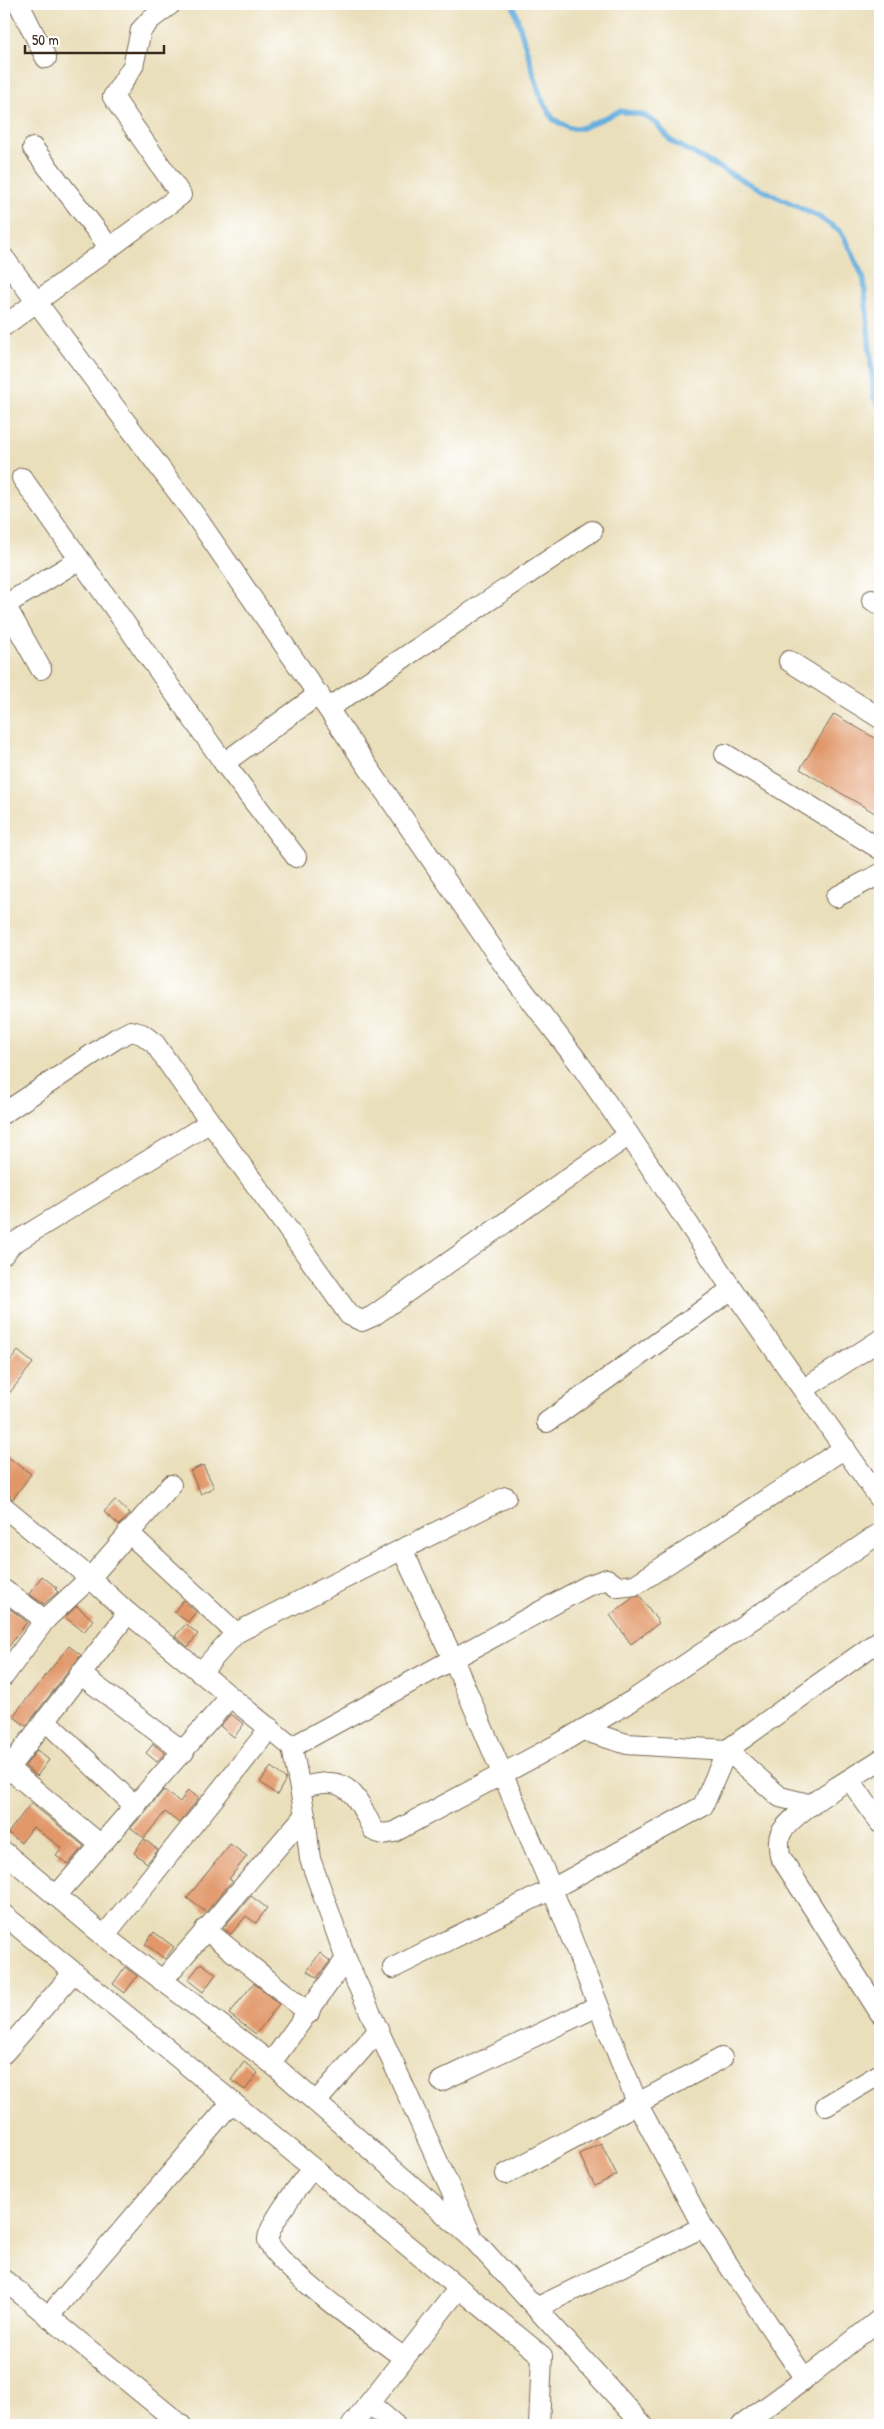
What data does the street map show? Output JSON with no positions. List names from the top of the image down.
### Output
{
  "scale_bar": "50 m"
}
